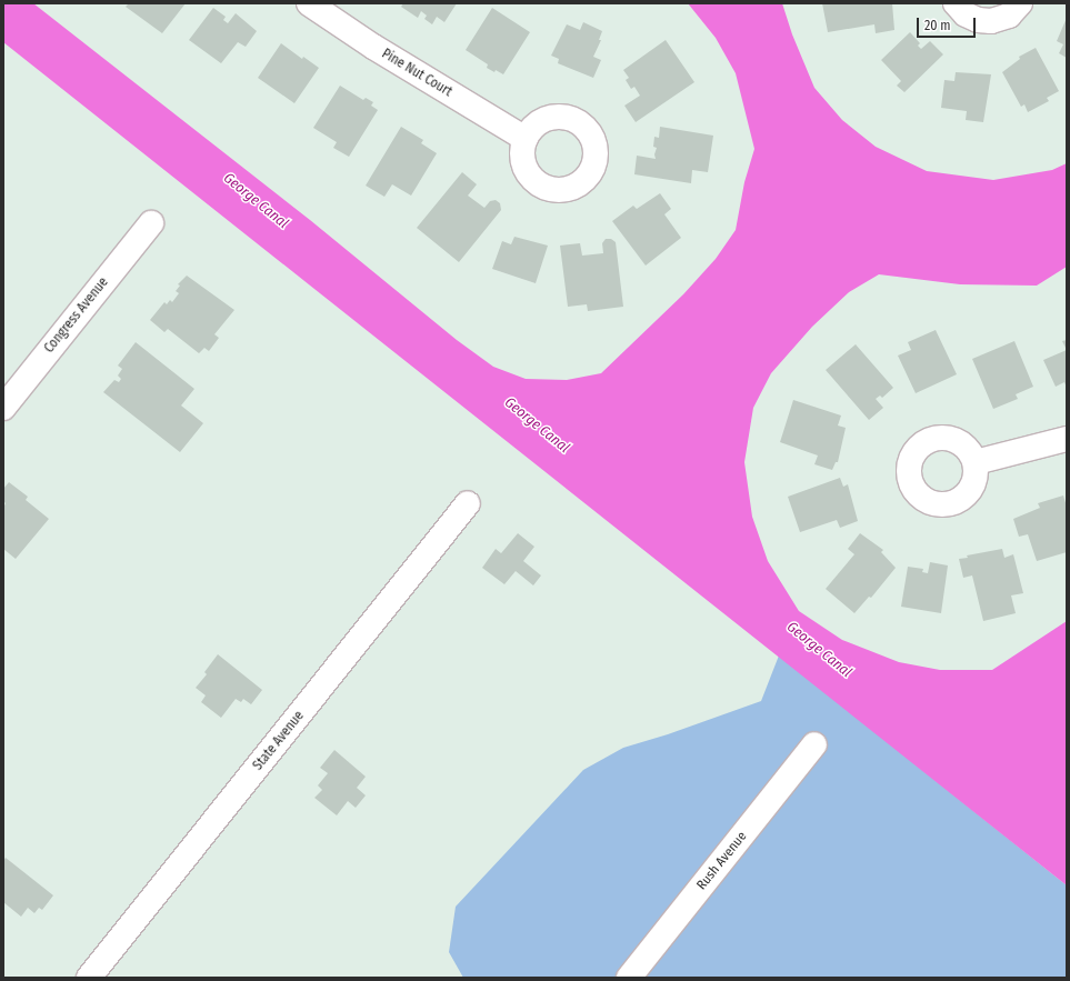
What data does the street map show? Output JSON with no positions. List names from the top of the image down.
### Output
{
  "streets": {
    "street": [
      "Pine Nut Court",
      "Congress Avenue",
      "State Avenue",
      "Rush Avenue"
    ]
  },
  "water": ["George Canal"],
  "scale_bar": "20 m"
}
